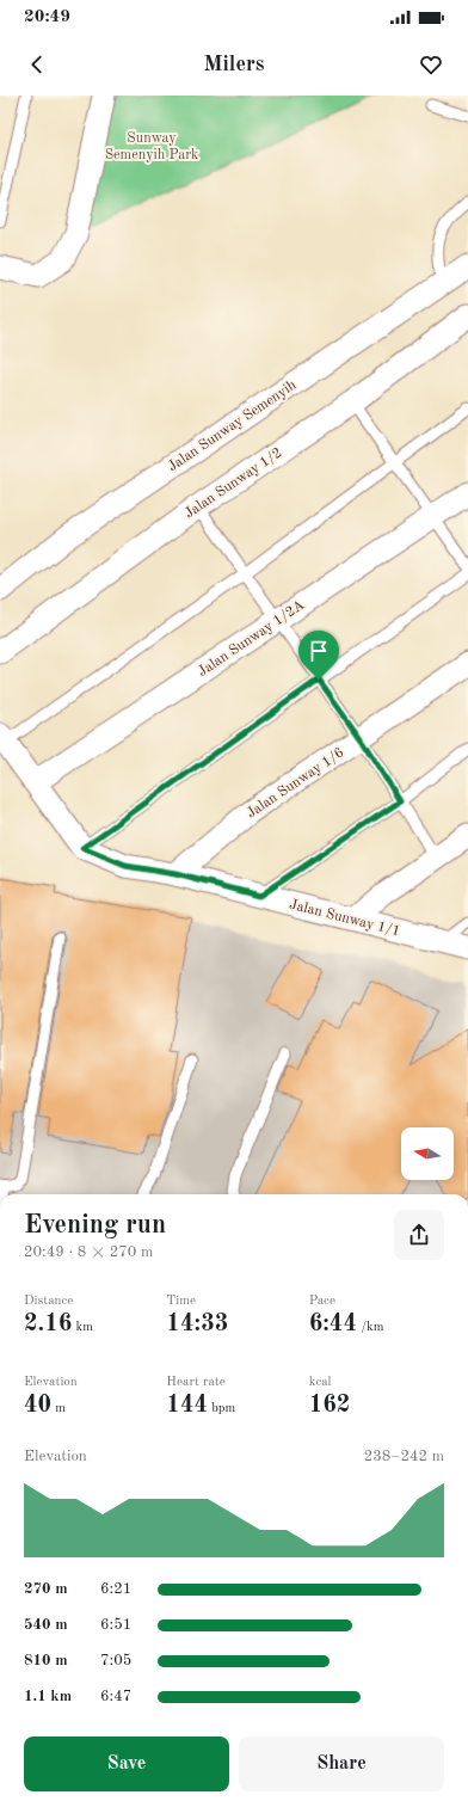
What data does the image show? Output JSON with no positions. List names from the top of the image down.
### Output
{
  "streets": {
    "street": [
      "Jalan Sunway Semenyih",
      "Jalan Sunway 1/2",
      "Jalan Sunway 1/2A",
      "Jalan Sunway 1/6",
      "Jalan Sunway 1/1"
    ]
  },
  "crossings": [
    ["Jalan Sunway 1/6", "Jalan Sunway 1/1"]
  ],
  "parks": ["Sunway Semenyih Park"],
  "north": "left",
  "page": {
    "status": "20:49",
    "header": "Milers",
    "heading": ["Evening run", "20:49 · 8 × 270 m"],
    "stats": [
      ["Distance", "2.16 km"],
      ["Time", "14:33"],
      ["Pace", "6:44 /km"],
      ["Elevation", "40 m"],
      ["Heart rate", "144 bpm"],
      ["kcal", "162"]
    ],
    "chart": ["Elevation", "238–242 m"],
    "list": [
      {
        "name": "270 m",
        "note": "6:21"
      },
      {
        "name": "540 m",
        "note": "6:51"
      },
      {
        "name": "810 m",
        "note": "7:05"
      },
      {
        "name": "1.1 km",
        "note": "6:47"
      }
    ],
    "buttons": ["Save", "Share"]
  }
}
